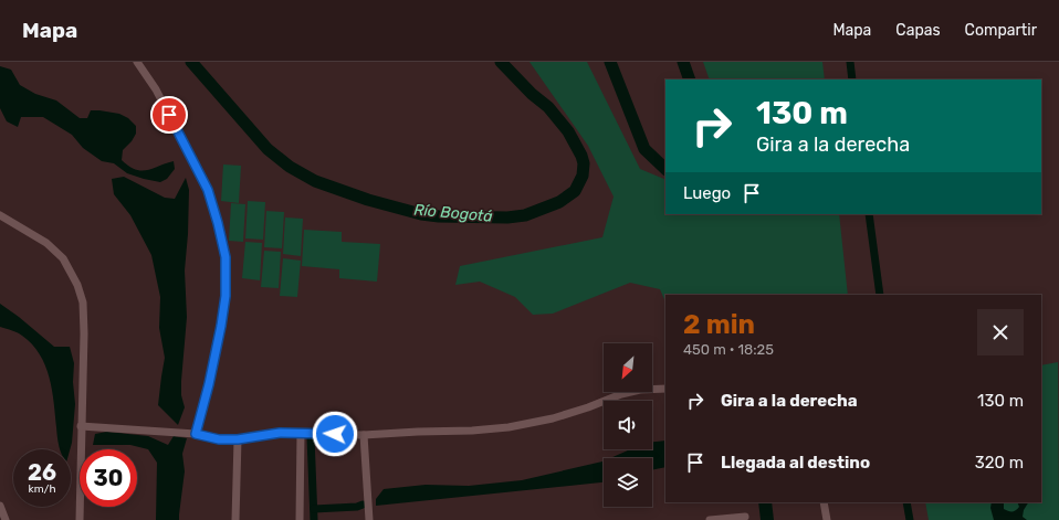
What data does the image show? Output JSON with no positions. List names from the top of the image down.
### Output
{
  "water": ["Río Bogotá"],
  "north": "bottom left",
  "page": {
    "header": "Mapa",
    "nav": ["Mapa", "Capas", "Compartir"],
    "turn": ["130 m", "Gira a la derecha"],
    "then": "Luego",
    "heading": ["2 min", "450 m · 18:25"],
    "list": [
      {
        "name": "Gira a la derecha",
        "value": "130 m"
      },
      {
        "name": "Llegada al destino",
        "value": "320 m"
      }
    ],
    "speed": "26 km/h",
    "limit": "30"
  }
}
